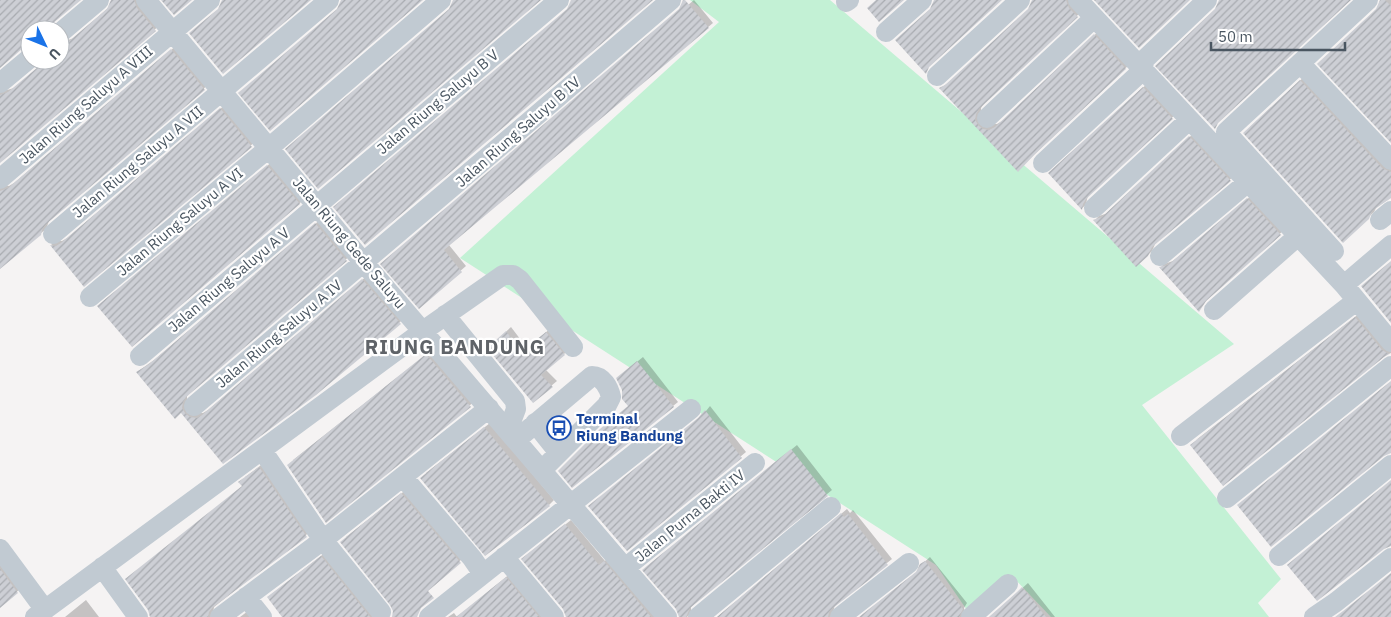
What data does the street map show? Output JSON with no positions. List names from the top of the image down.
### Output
{
  "streets": {
    "street": [
      "Jalan Riung Saluyu B V",
      "Jalan Riung Saluyu A VIII",
      "Jalan Riung Saluyu B IV",
      "Jalan Riung Saluyu A VII",
      "Jalan Riung Saluyu A VI",
      "Jalan Riung Gede Saluyu",
      "Jalan Riung Saluyu A V",
      "Jalan Riung Saluyu A IV",
      "Jalan Purna Bakti IV"
    ]
  },
  "crossings": [
    ["Jalan Riung Saluyu B V", "Jalan Riung Gede Saluyu"],
    ["Jalan Riung Saluyu B V", "Jalan Riung Saluyu A V"],
    ["Jalan Riung Saluyu A VIII", "Jalan Riung Gede Saluyu"],
    ["Jalan Riung Saluyu B IV", "Jalan Riung Gede Saluyu"],
    ["Jalan Riung Saluyu B IV", "Jalan Riung Saluyu A IV"],
    ["Jalan Riung Saluyu A VII", "Jalan Riung Gede Saluyu"],
    ["Jalan Riung Saluyu A VI", "Jalan Riung Gede Saluyu"],
    ["Jalan Riung Gede Saluyu", "Jalan Riung Saluyu A V"],
    ["Jalan Riung Gede Saluyu", "Jalan Riung Saluyu A IV"]
  ],
  "districts": ["RIUNG BANDUNG"],
  "places": {
    "bus stop": ["Terminal Riung Bandung"]
  },
  "scale_bar": "50 m",
  "north": "bottom right"
}
